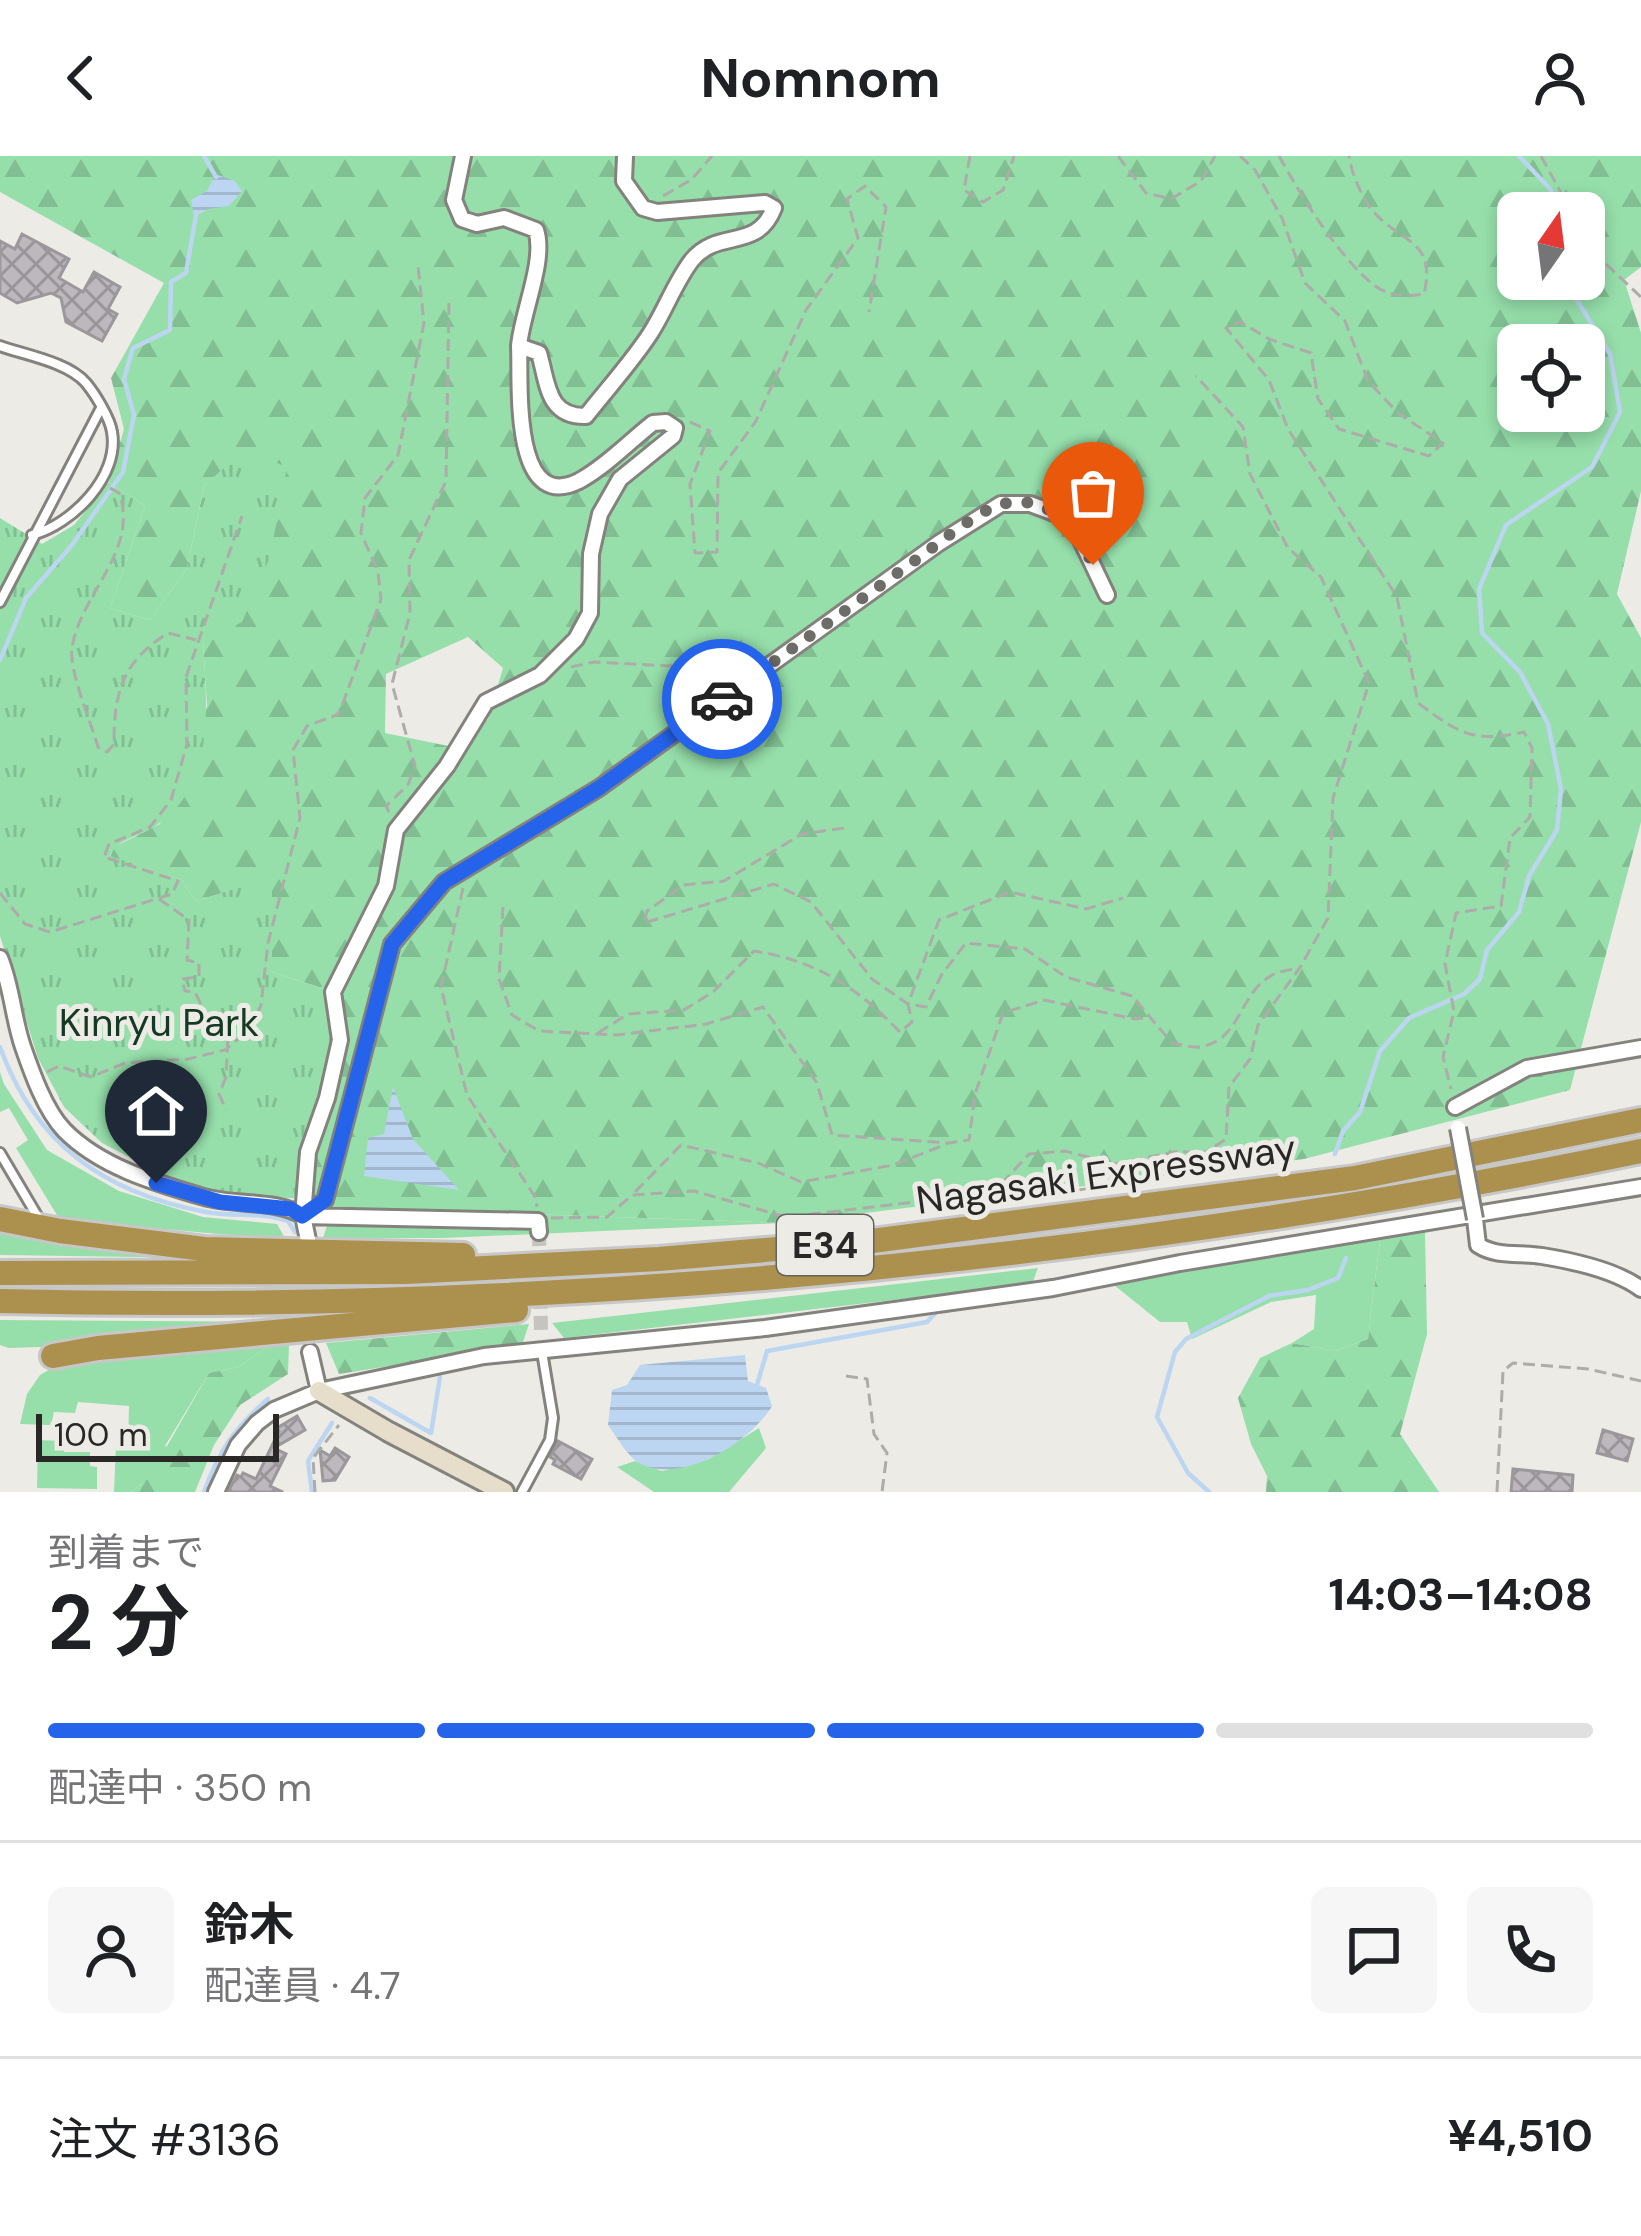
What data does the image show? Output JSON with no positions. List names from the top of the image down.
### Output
{
  "streets": {
    "highway": ["Nagasaki Expressway", "E34"]
  },
  "parks": ["Kinryu Park"],
  "scale_bar": "100 m",
  "north": "top",
  "page": {
    "header": "Nomnom",
    "scale": "100 m",
    "heading": ["2 分", "到着まで", "14:03–14:08"],
    "panel": [
      "鈴木",
      "配達員 · 4.7",
      "注文 #3136",
      "¥4,510"
    ],
    "bar": "配達中 · 350 m"
  }
}
